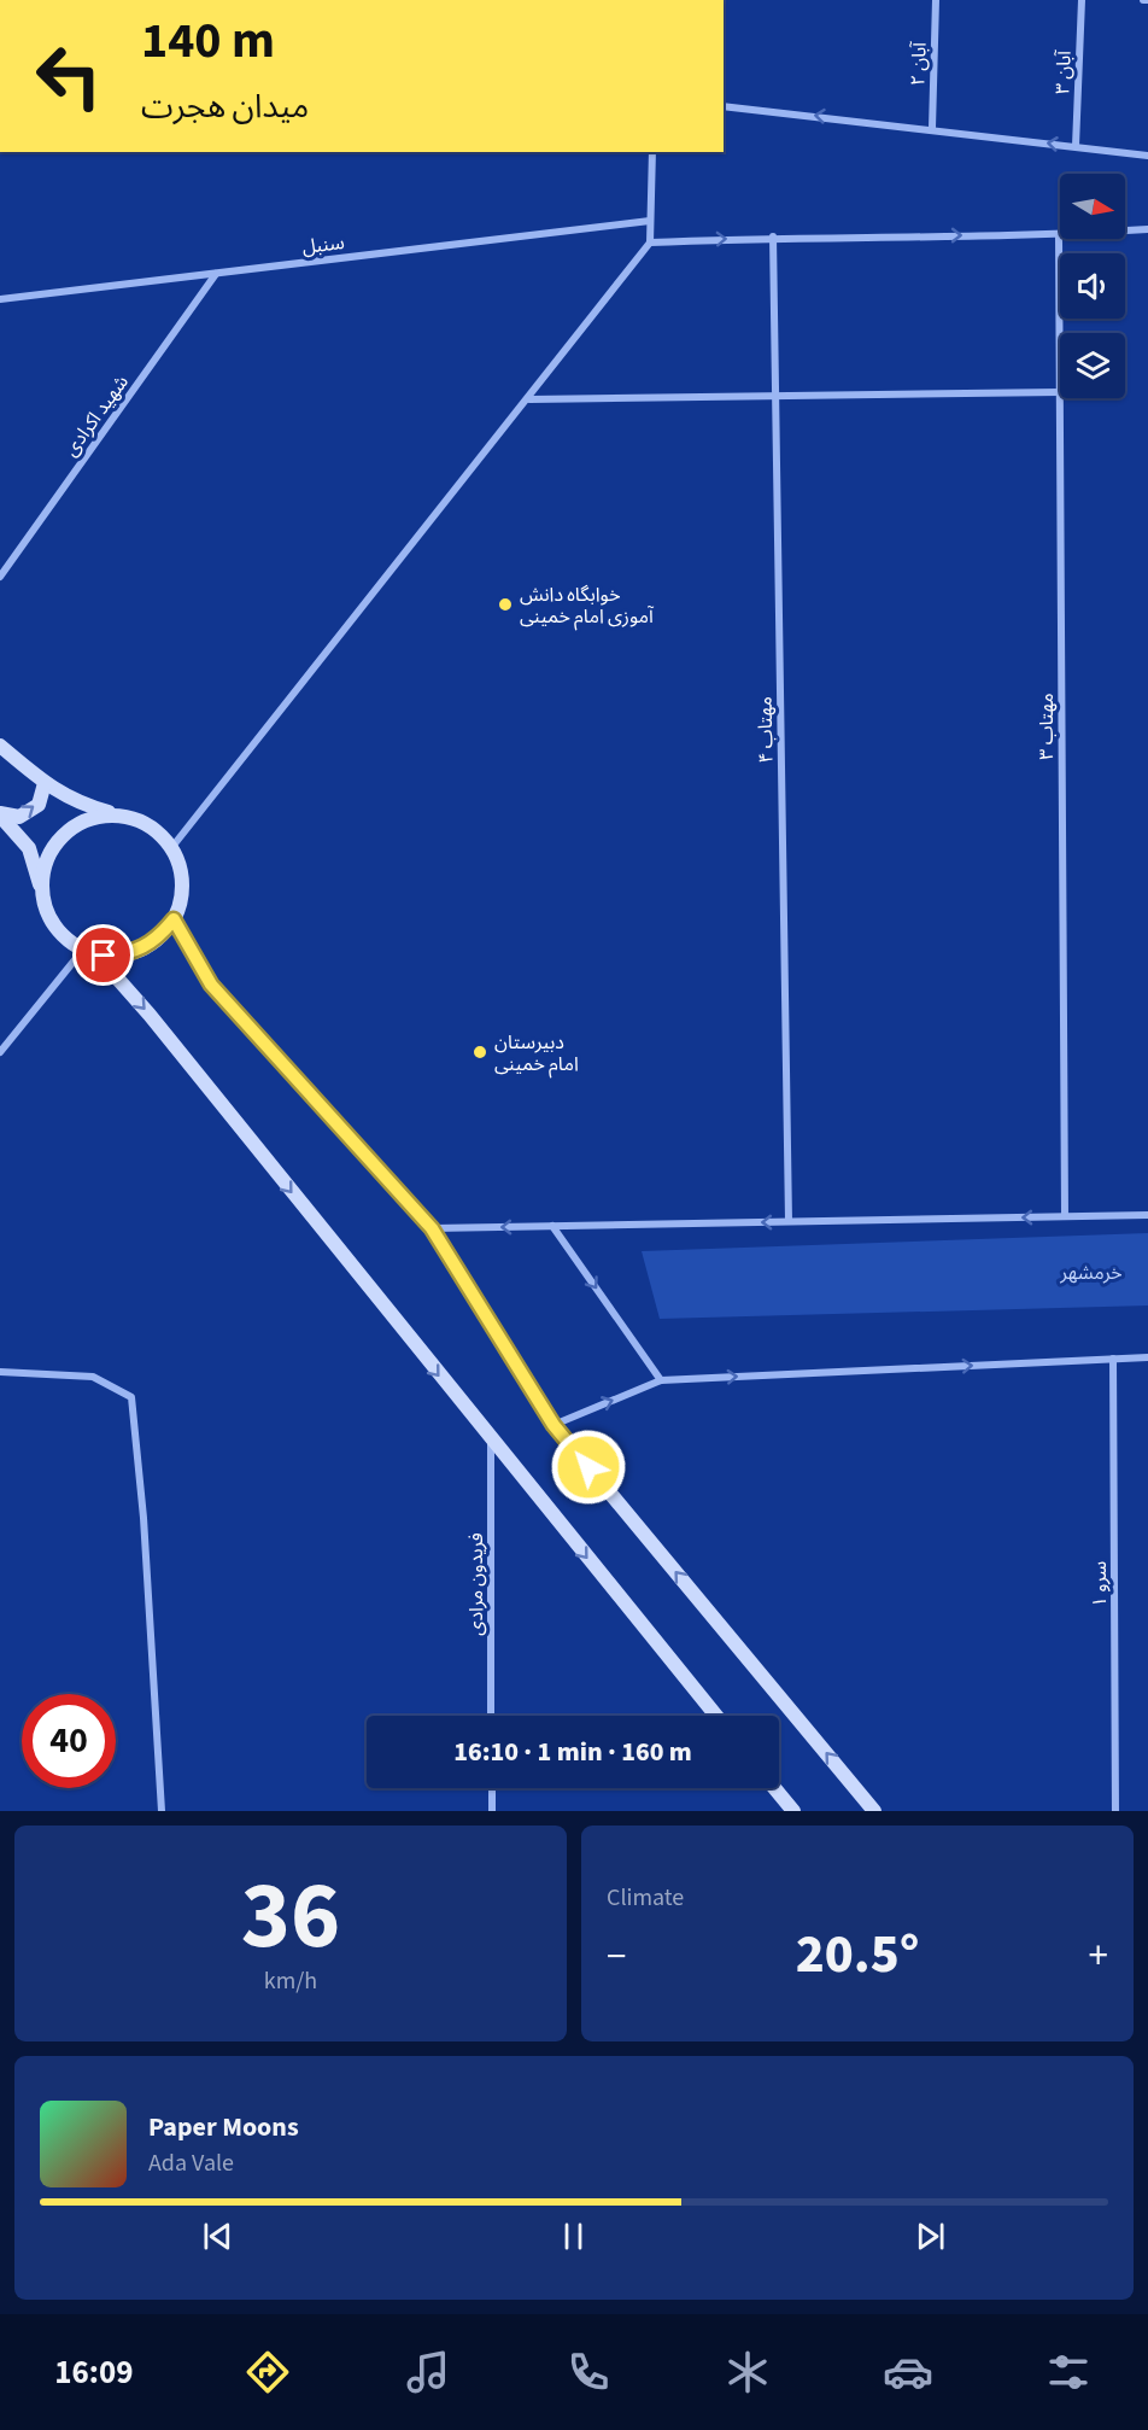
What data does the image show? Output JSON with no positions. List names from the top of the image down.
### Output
{
  "streets": {
    "street": [
      "آبان ۲",
      "آبان ۳",
      "سنبل",
      "شهید اکرادی",
      "مهتاب ۳",
      "مهتاب ۴",
      "فریدون مرادی",
      "سرو ۱"
    ]
  },
  "crossings": [
    ["سنبل", "شهید اکرادی"]
  ],
  "parks": ["خرمشهر"],
  "places": ["خوابگاه دانش آموزی امام خمینی", "دبیرستان امام خمینی"],
  "north": "right",
  "page": {
    "turn": ["140 m", "میدان هجرت"],
    "limit": "40",
    "trip": "16:10 · 1 min · 160 m",
    "tile": [
      ["36", "km/h"],
      "Climate"
    ],
    "heat": ["−", "20.5°", "+"],
    "song": ["Paper Moons", "Ada Vale"],
    "tabs": "16:09"
  }
}
